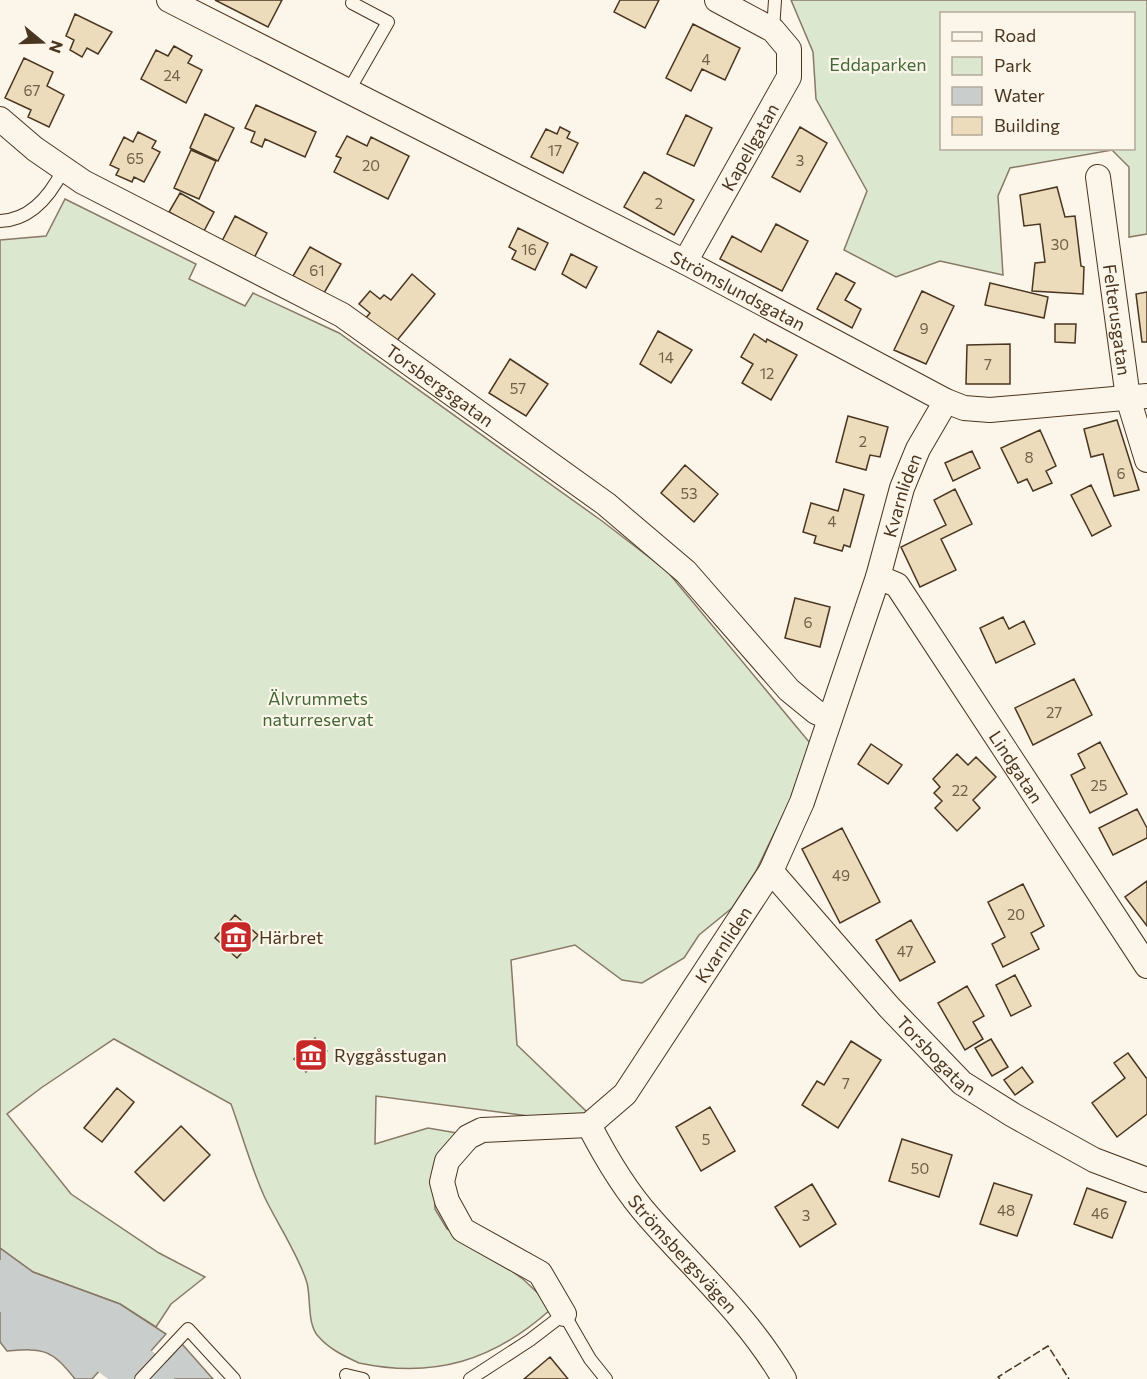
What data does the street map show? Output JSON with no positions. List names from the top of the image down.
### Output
{
  "streets": {
    "street": [
      "Kapellgatan",
      "Strömslundsgatan",
      "Felterusgatan",
      "Torsbergsgatan",
      "Kvarnliden",
      "Lindgatan",
      "Torsbogatan",
      "Strömsbergsvägen"
    ]
  },
  "crossings": [
    ["Kapellgatan", "Strömslundsgatan"],
    ["Strömslundsgatan", "Felterusgatan"],
    ["Strömslundsgatan", "Kvarnliden"],
    ["Torsbergsgatan", "Kvarnliden"],
    ["Kvarnliden", "Lindgatan"],
    ["Kvarnliden", "Torsbogatan"],
    ["Kvarnliden", "Strömsbergsvägen"]
  ],
  "parks": ["Eddaparken", "Älvrummets naturreservat"],
  "places": {
    "museum": ["Härbret", "Ryggåsstugan"]
  },
  "house_numbers": [
    "4",
    "24",
    "67",
    "17",
    "65",
    "3",
    "20",
    "2",
    "30",
    "16",
    "61",
    "9",
    "14",
    "7",
    "12",
    "57",
    "2",
    "8",
    "6",
    "53",
    "4",
    "6",
    "27",
    "25",
    "22",
    "49",
    "20",
    "47",
    "7",
    "5",
    "50",
    "48",
    "46",
    "3"
  ],
  "legend": [
    "Road",
    "Park",
    "Water",
    "Building"
  ],
  "north": "right"
}
